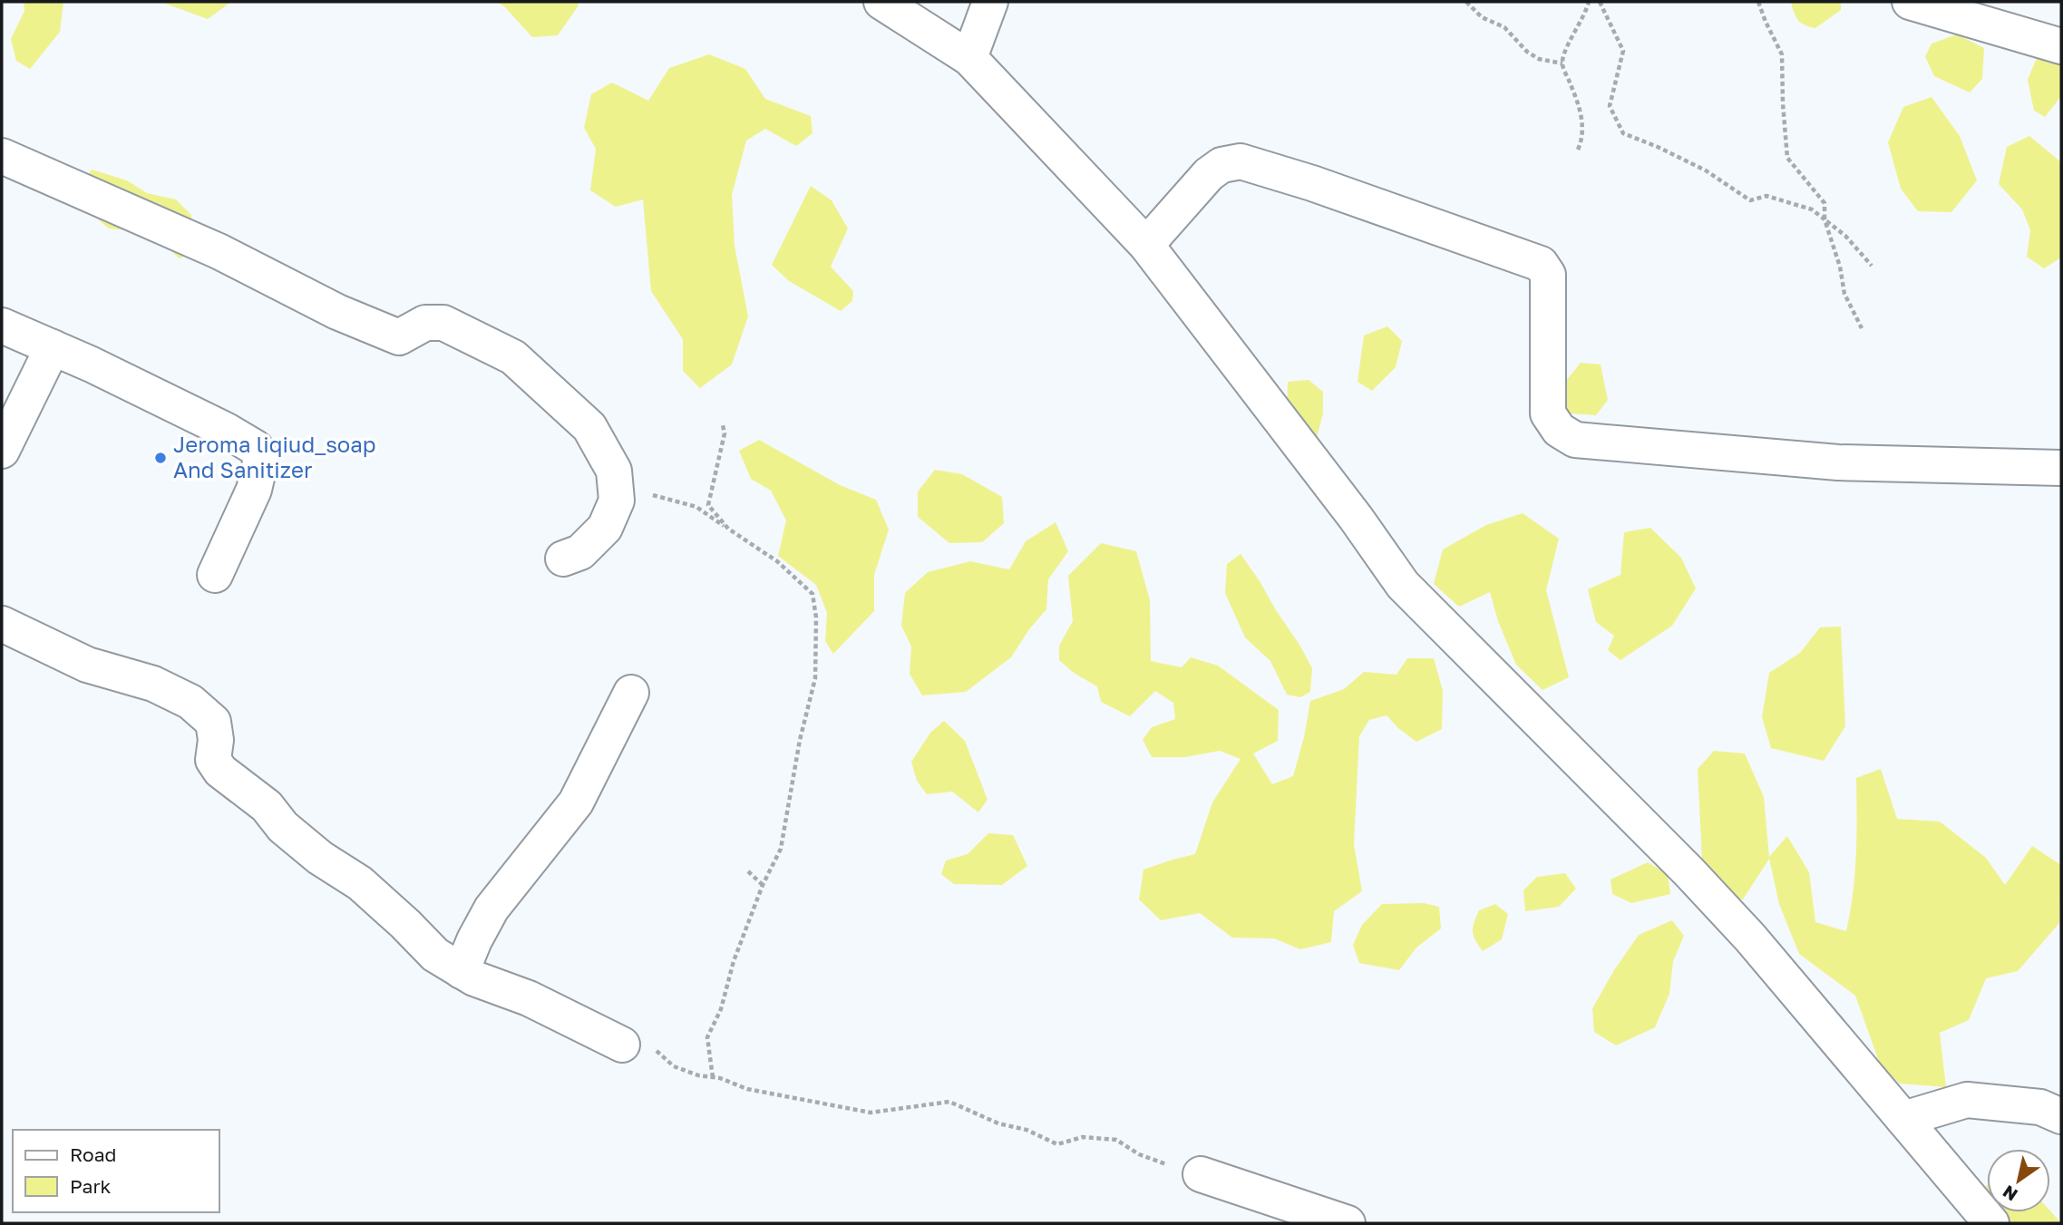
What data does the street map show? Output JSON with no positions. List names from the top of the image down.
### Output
{
  "places": ["Jeroma liqiud_soap And Sanitizer"],
  "legend": ["Road", "Park"],
  "north": "bottom left"
}
